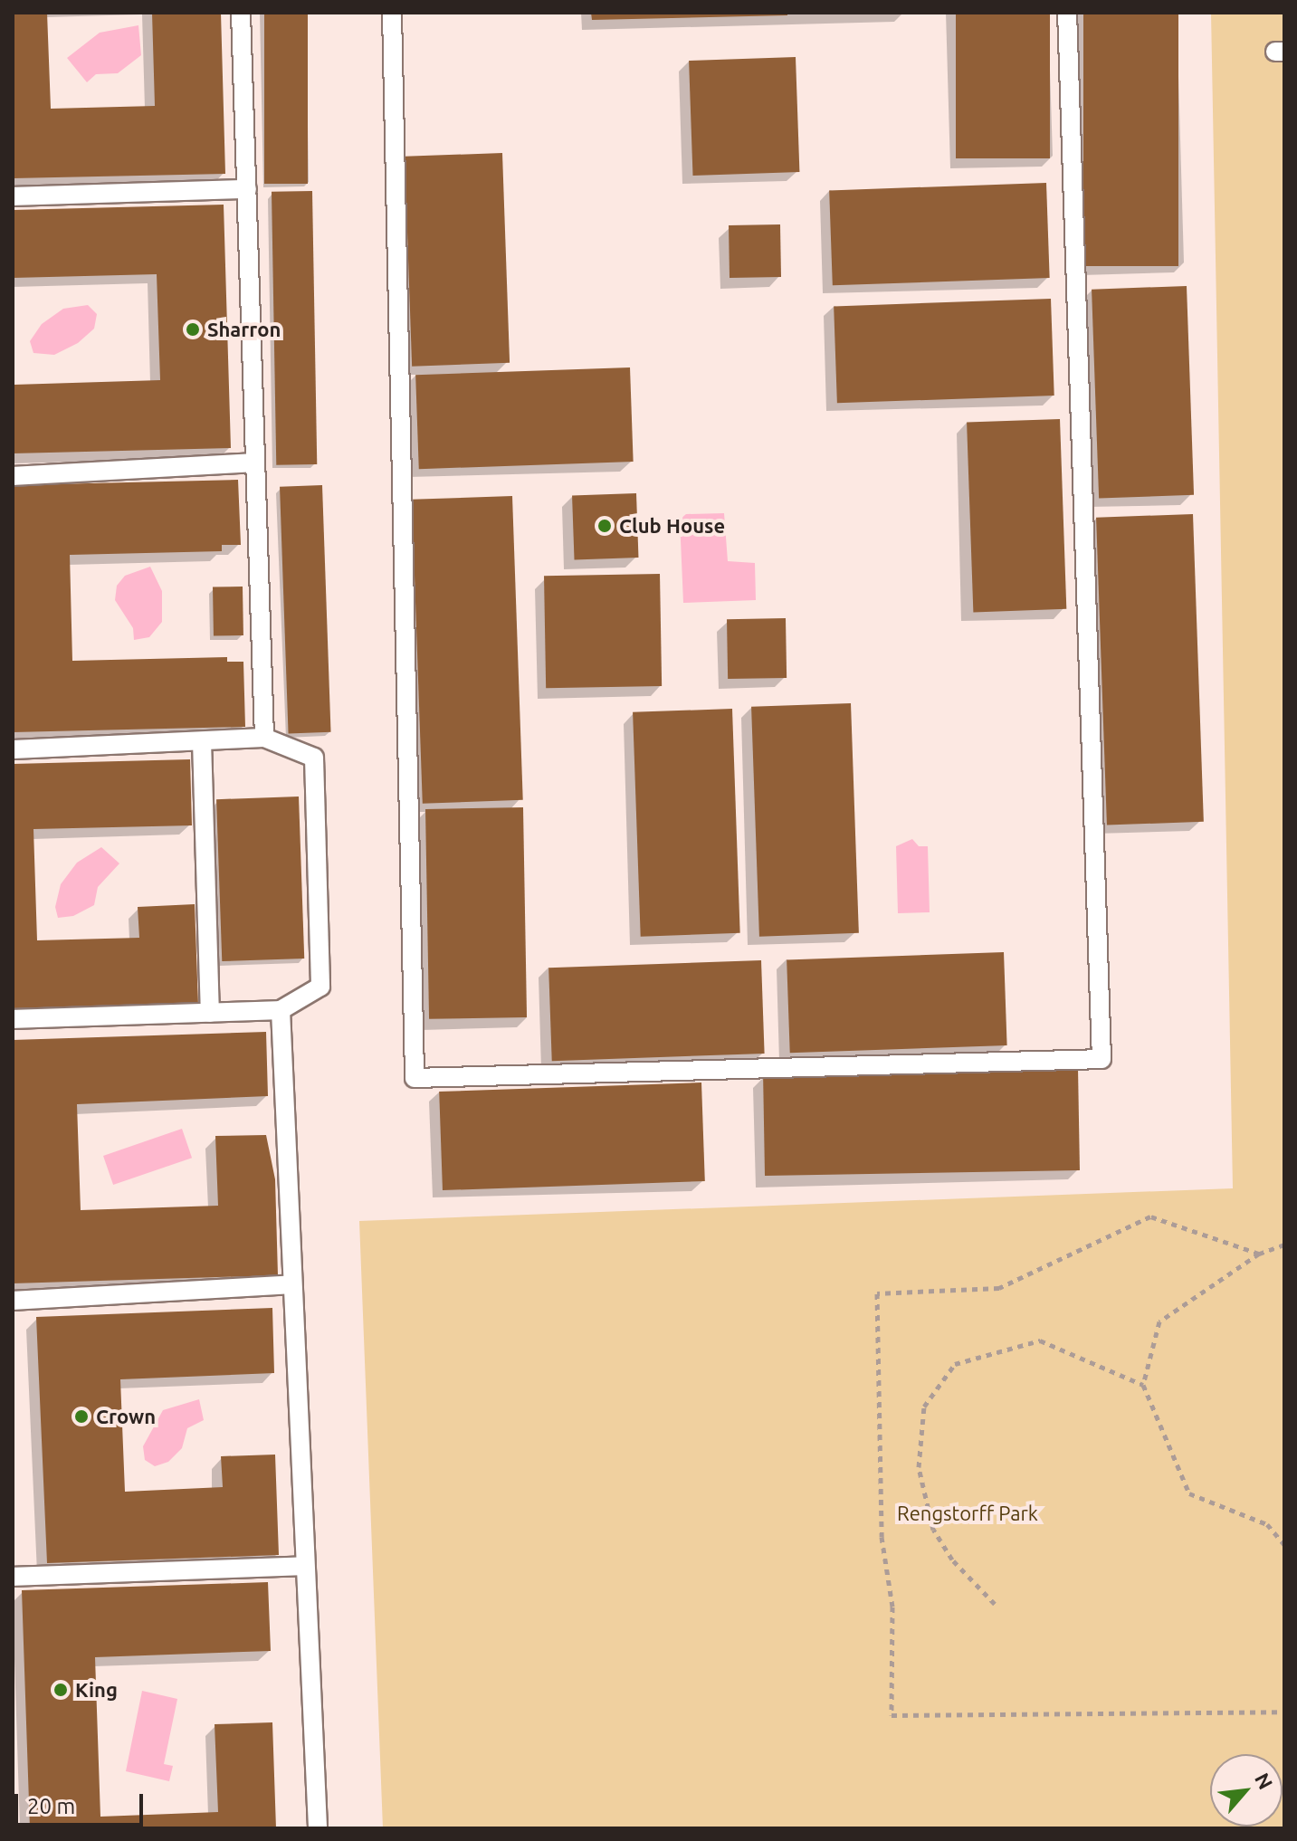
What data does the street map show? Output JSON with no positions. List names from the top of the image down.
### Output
{
  "parks": ["Rengstorff Park"],
  "places": [
    "Sharron",
    "Club House",
    "Crown",
    "King"
  ],
  "scale_bar": "20 m",
  "north": "top right"
}
